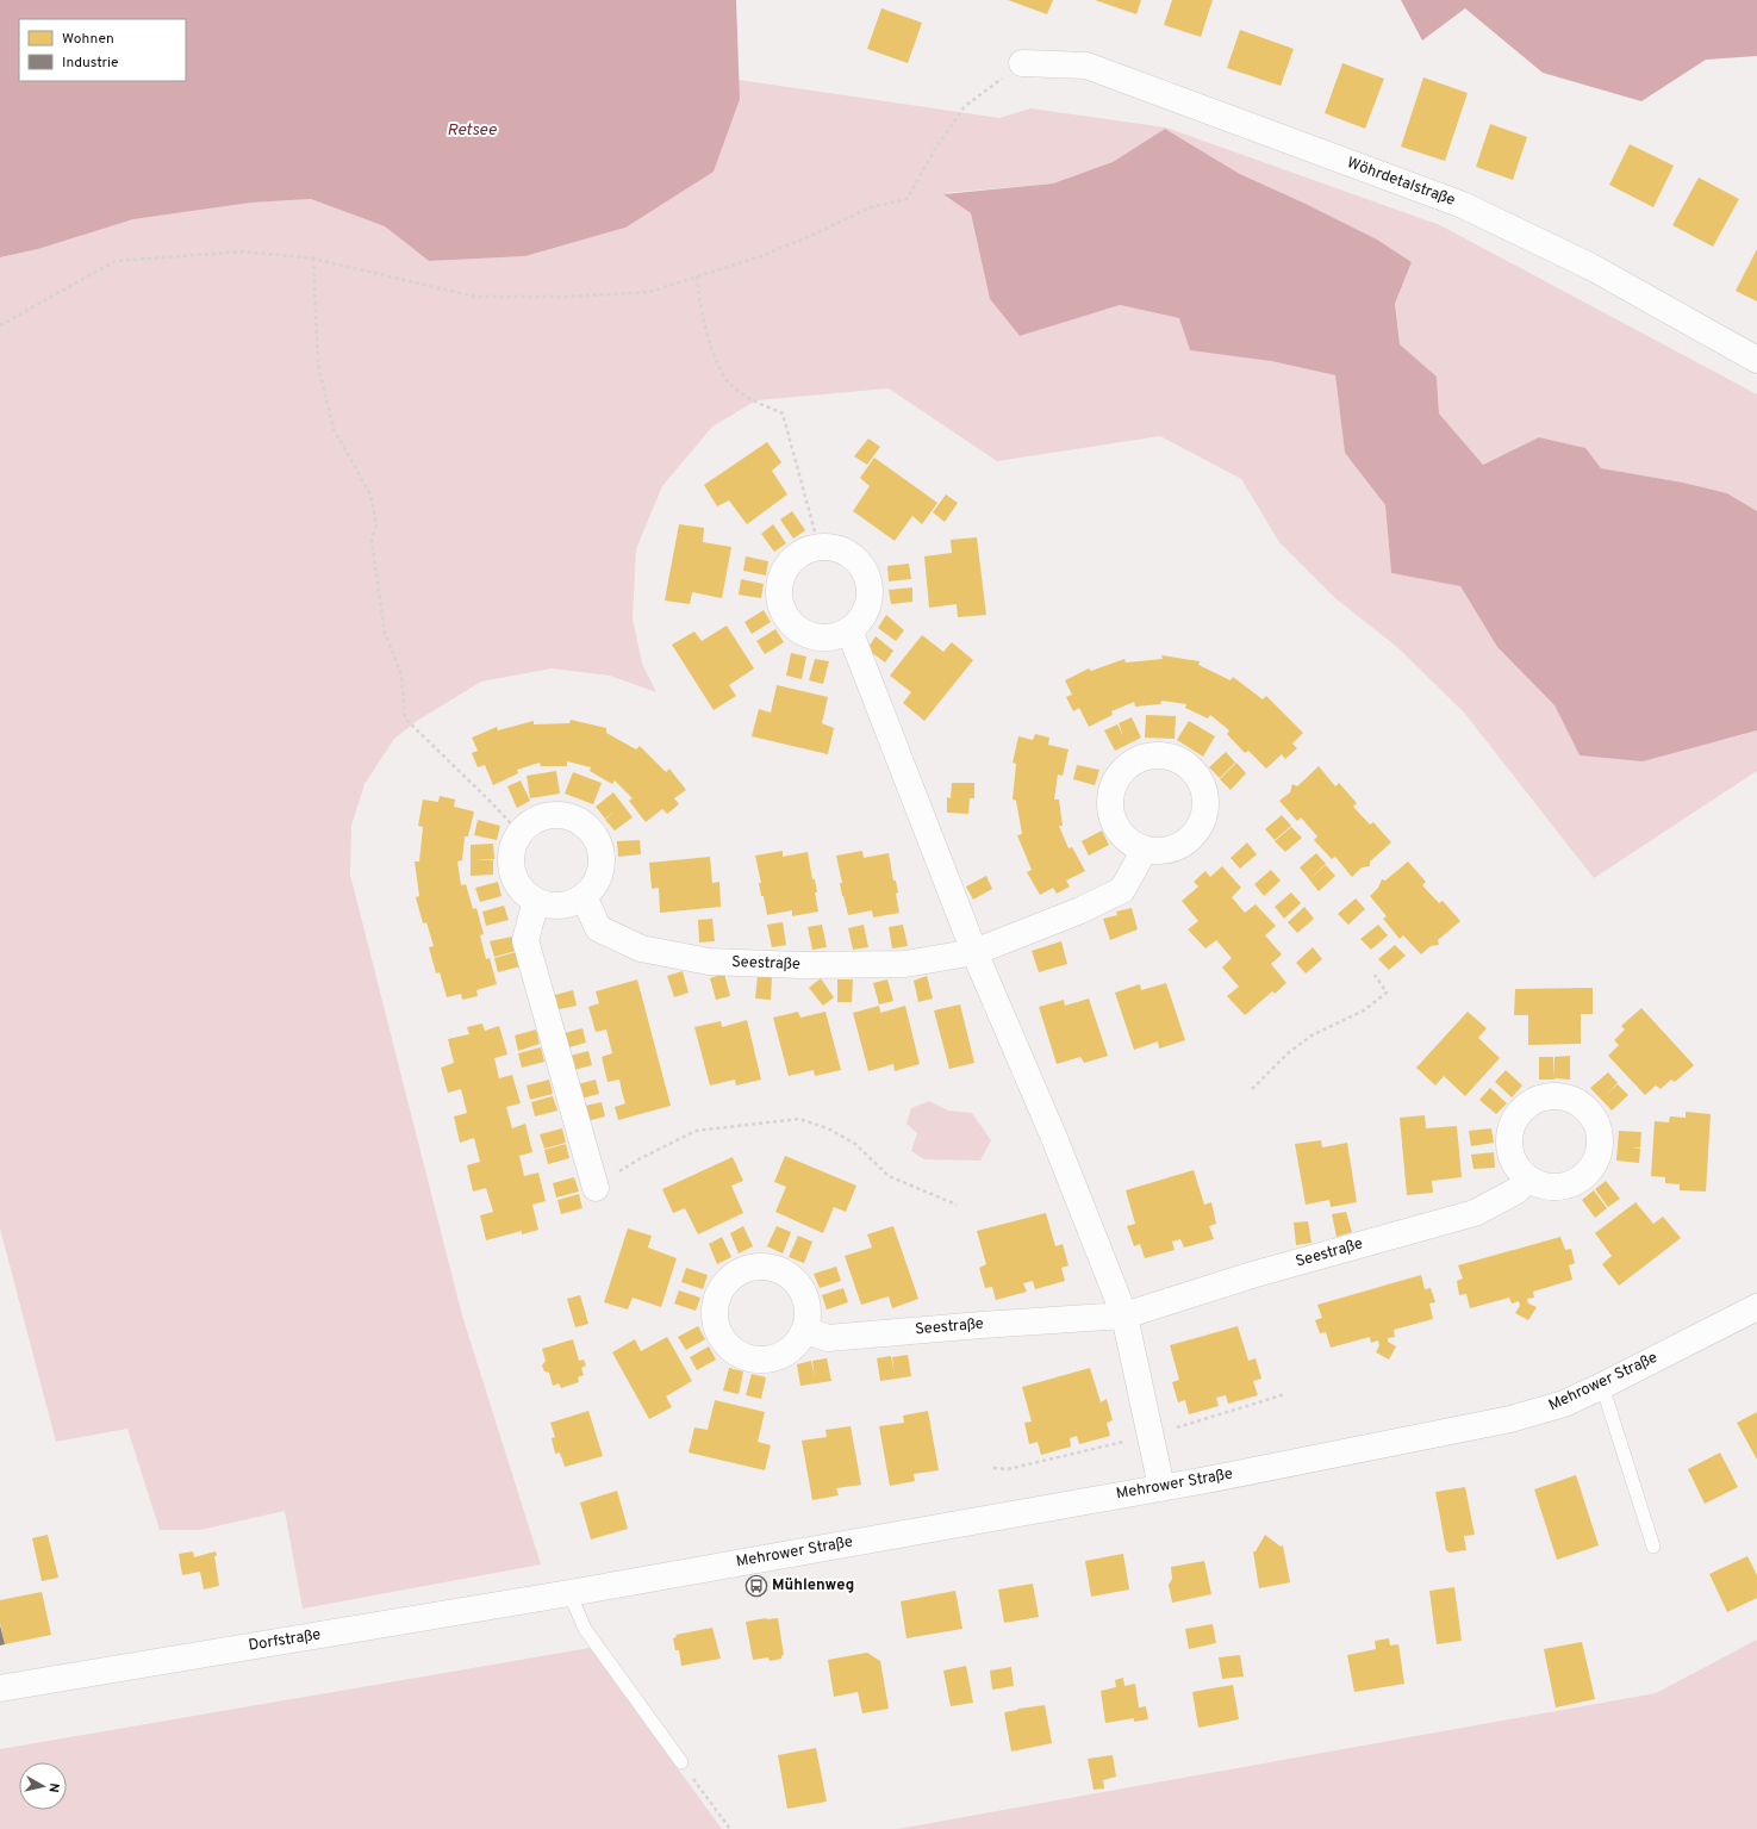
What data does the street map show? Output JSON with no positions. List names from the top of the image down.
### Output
{
  "streets": {
    "street": [
      "Wöhrdetalstraße",
      "Seestraße",
      "Mehrower Straße",
      "Dorfstraße"
    ]
  },
  "crossings": [
    ["Mehrower Straße", "Dorfstraße"]
  ],
  "water": ["Retsee"],
  "places": {
    "bus stop": ["Mühlenweg"]
  },
  "legend": ["Wohnen", "Industrie"],
  "north": "right"
}
